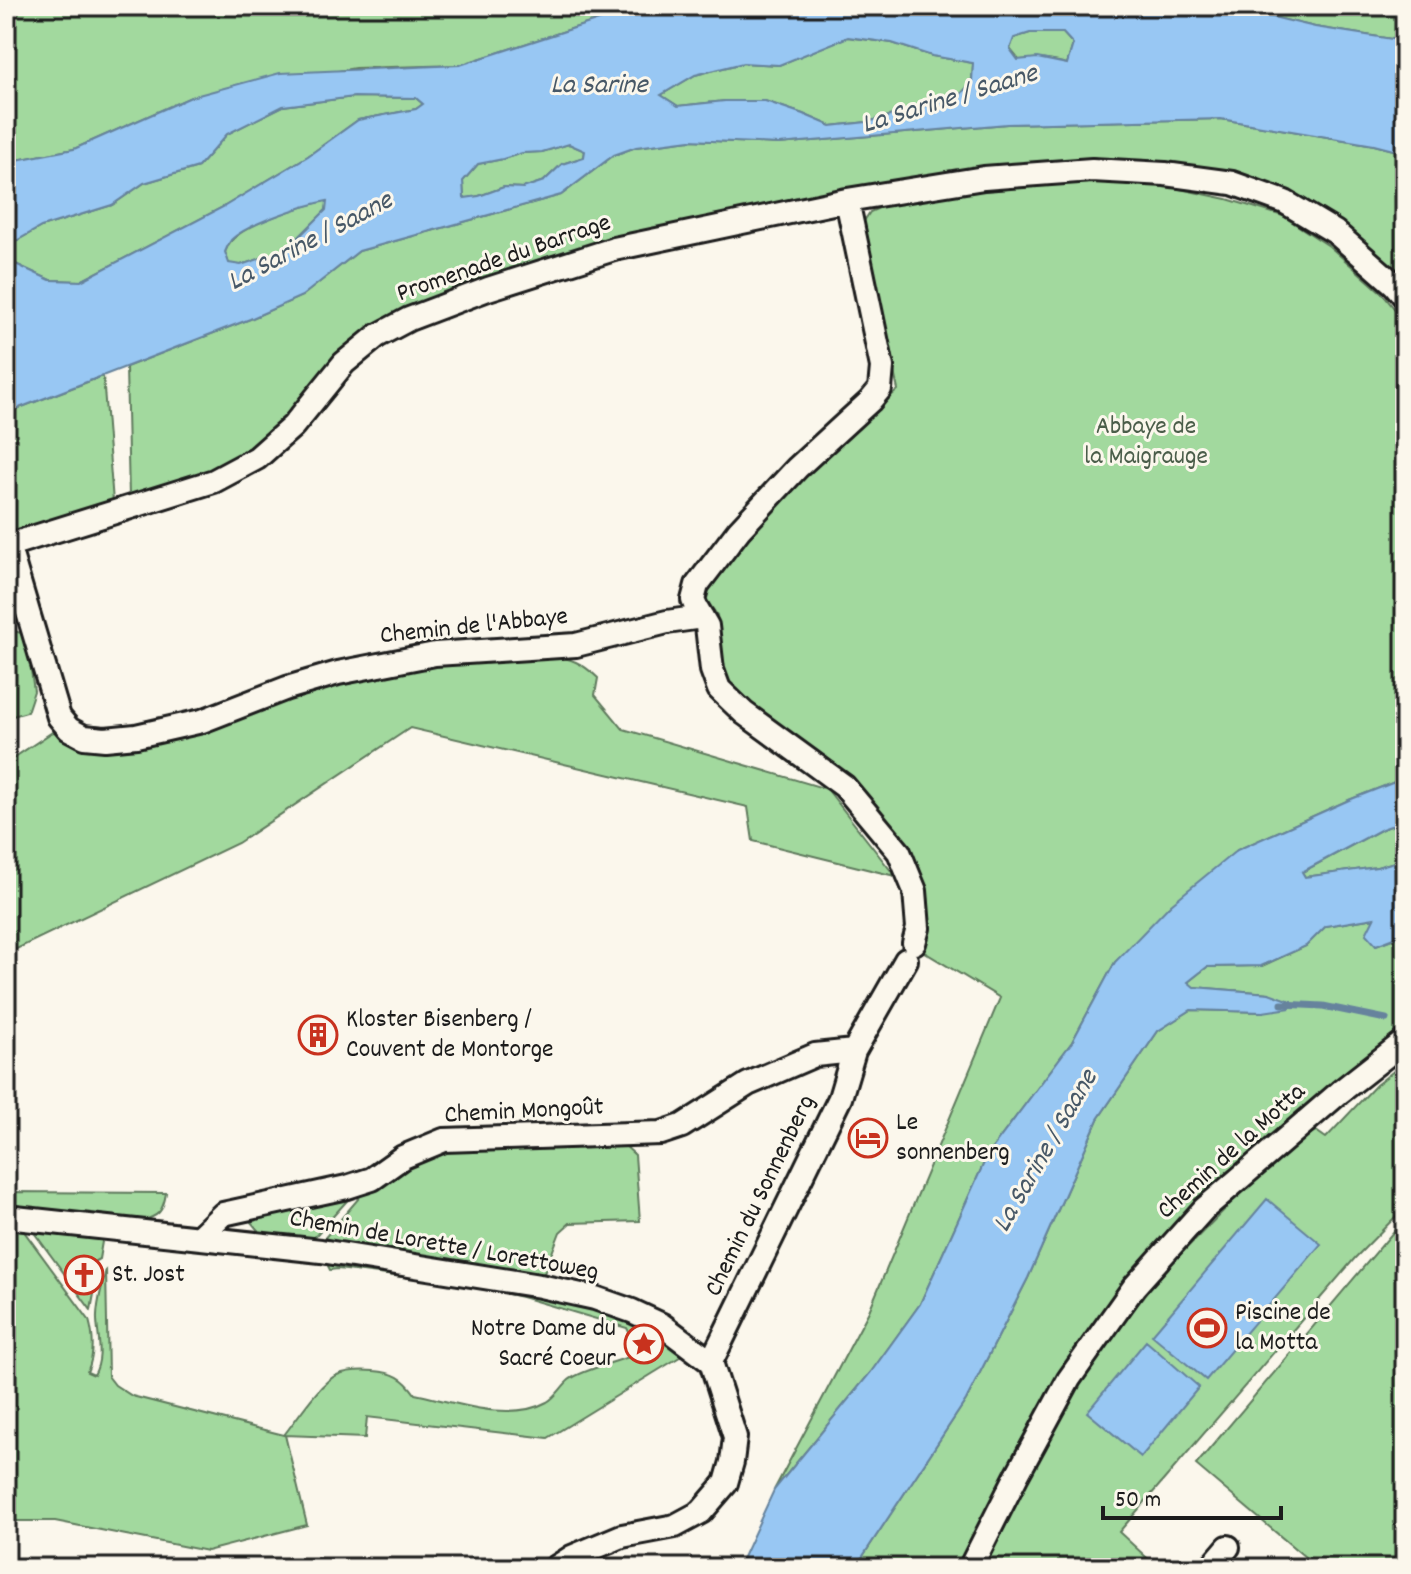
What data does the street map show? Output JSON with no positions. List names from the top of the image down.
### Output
{
  "streets": {
    "street": [
      "Promenade du Barrage",
      "Chemin de l'Abbaye",
      "Chemin Mongoût",
      "Chemin de la Motta",
      "Chemin du Sonnenberg",
      "Chemin de Lorette / Lorettoweg"
    ]
  },
  "crossings": [
    ["Promenade du Barrage", "Chemin de l'Abbaye"],
    ["Chemin Mongoût", "Chemin du Sonnenberg"],
    ["Chemin Mongoût", "Chemin de Lorette / Lorettoweg"],
    ["Chemin du Sonnenberg", "Chemin de Lorette / Lorettoweg"]
  ],
  "water": ["La Sarine", "La Sarine / Saane"],
  "parks": ["Abbaye de la Maigrauge"],
  "places": {
    "building": ["Kloster Bisenberg / Couvent de Montorge"],
    "hotel": ["Le sonnenberg"],
    "church": ["St. Jost"],
    "sports": ["Piscine de la Motta"],
    "place": ["Notre Dame du Sacré Coeur"]
  },
  "scale_bar": "50 m"
}
